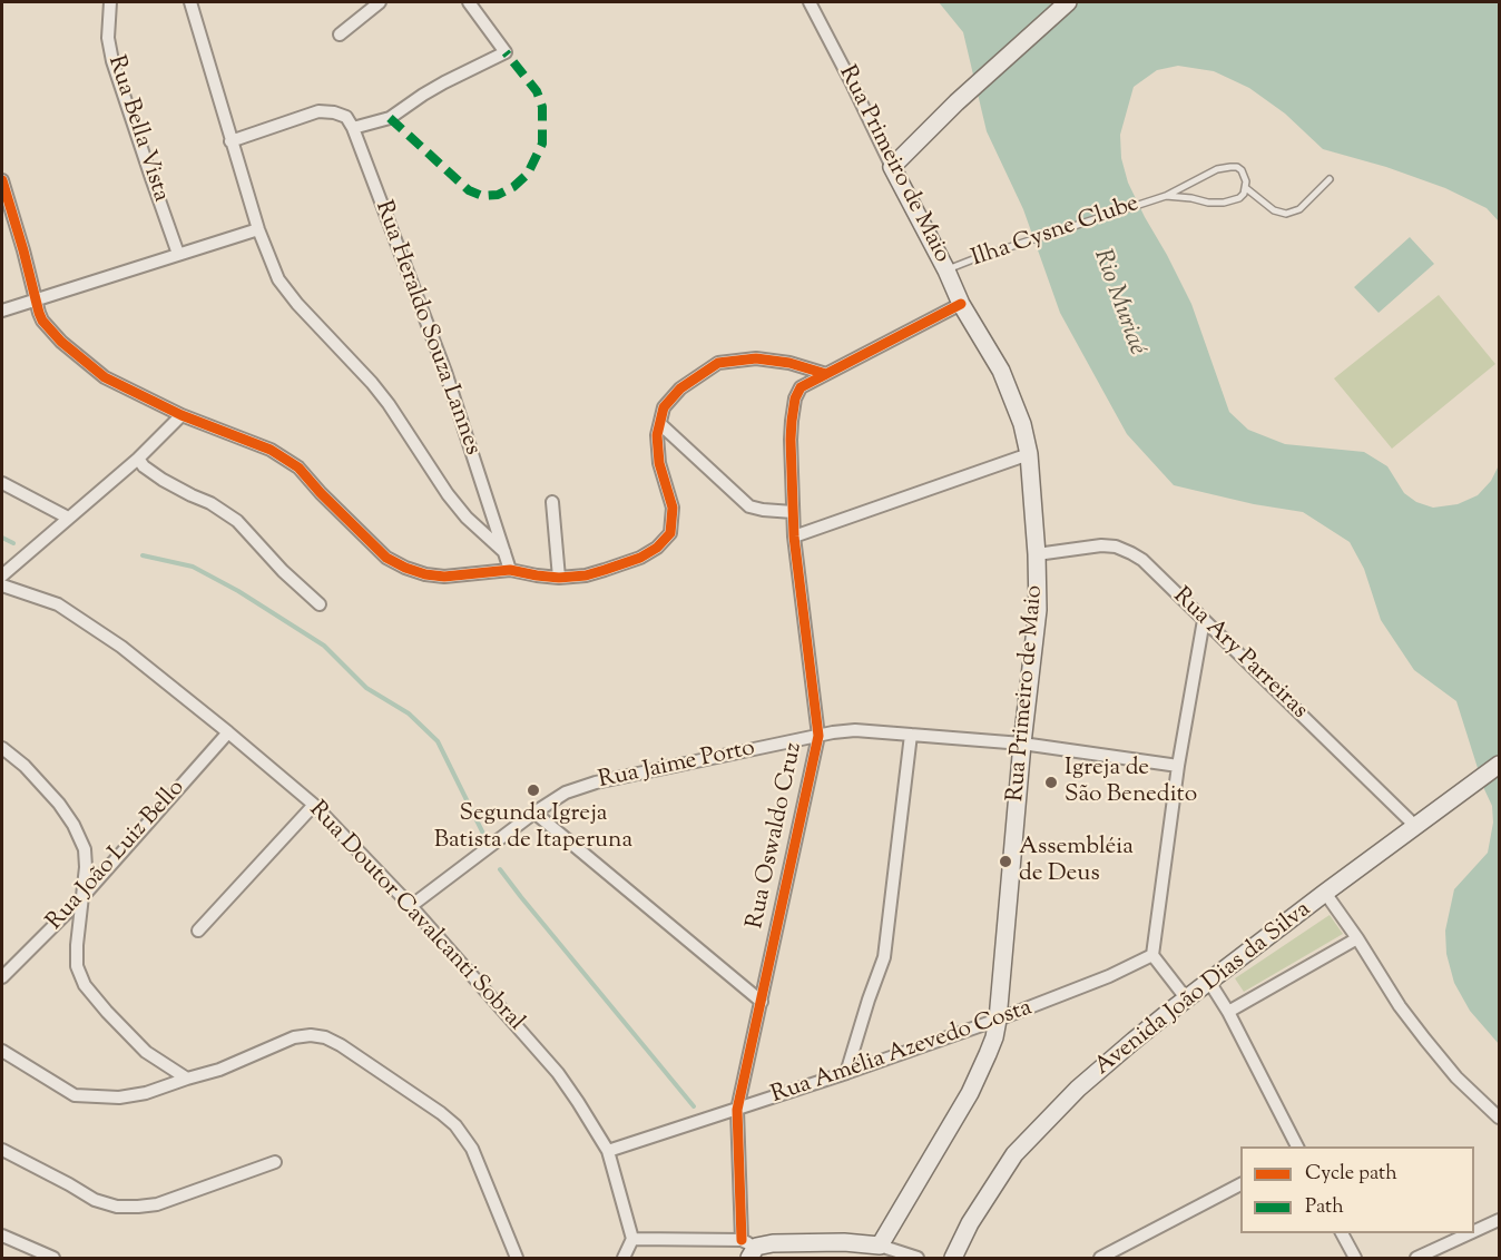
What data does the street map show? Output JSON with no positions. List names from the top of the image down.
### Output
{
  "streets": {
    "main road": ["Rua Primeiro de Maio", "Avenida João Dias da Silva"],
    "street": [
      "Rua Bella Vista",
      "Rua Heraldo Souza Lannes",
      "Rua Ary Parreiras",
      "Rua Jaime Porto",
      "Rua Oswaldo Cruz",
      "Rua João Luiz Bello",
      "Rua Doutor Cavalcanti Sobral",
      "Rua Amélia Azevedo Costa"
    ],
    "lane": ["Ilha Cysne Clube"]
  },
  "crossings": [
    ["Rua Primeiro de Maio", "Ilha Cysne Clube"],
    ["Rua Primeiro de Maio", "Rua Ary Parreiras"],
    ["Rua Primeiro de Maio", "Rua Jaime Porto"],
    ["Rua Primeiro de Maio", "Rua Oswaldo Cruz"],
    ["Rua Primeiro de Maio", "Rua Amélia Azevedo Costa"],
    ["Rua Ary Parreiras", "Avenida João Dias da Silva"],
    ["Rua Jaime Porto", "Rua Oswaldo Cruz"],
    ["Rua Jaime Porto", "Rua Doutor Cavalcanti Sobral"],
    ["Rua Oswaldo Cruz", "Rua Amélia Azevedo Costa"],
    ["Rua João Luiz Bello", "Rua Doutor Cavalcanti Sobral"],
    ["Rua Doutor Cavalcanti Sobral", "Rua Amélia Azevedo Costa"]
  ],
  "water": ["Rio Muriaé"],
  "places": ["Igreja de São Benedito", "Segunda Igreja Batista de Itaperuna", "Assembléia de Deus"],
  "legend": ["Cycle path", "Path"]
}
